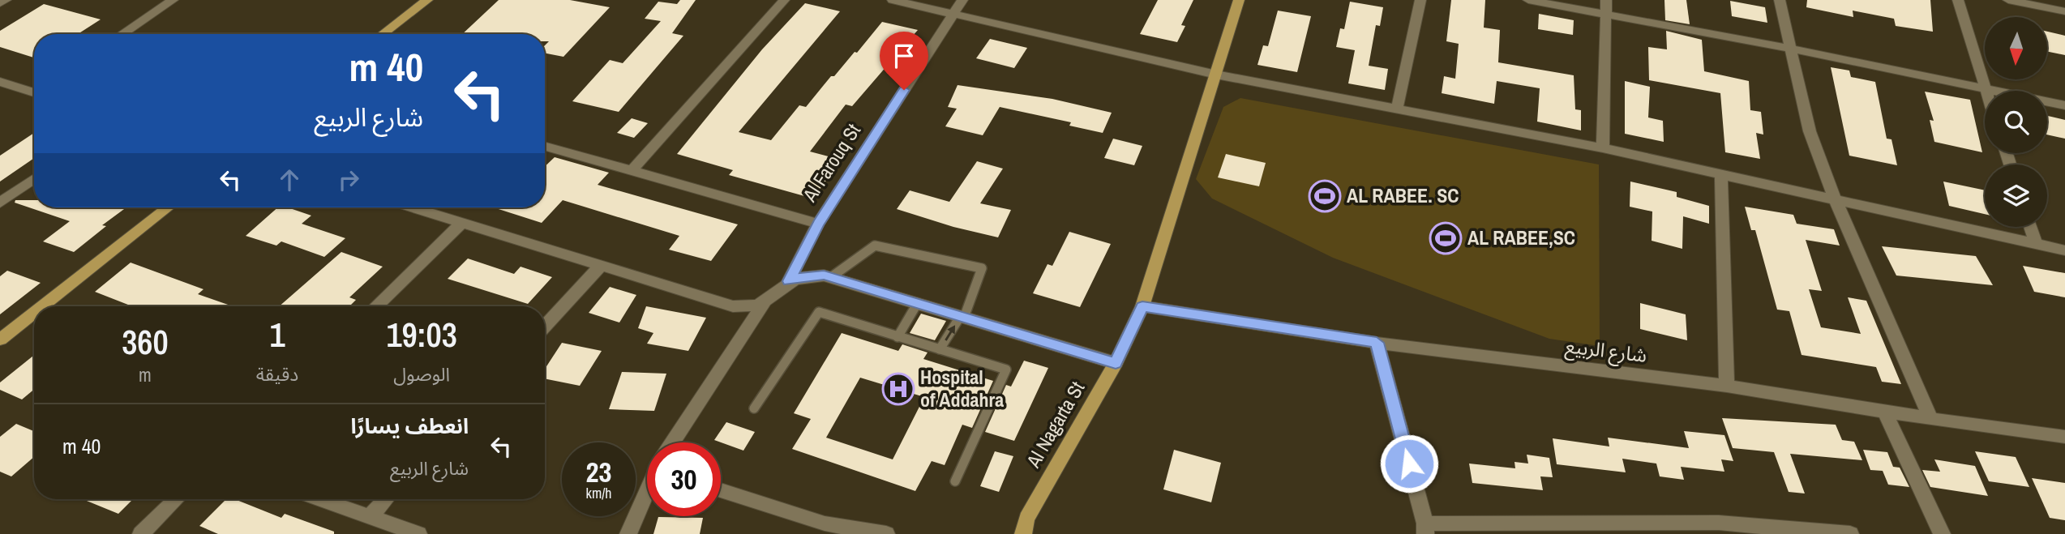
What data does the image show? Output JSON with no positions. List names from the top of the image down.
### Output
{
  "streets": {
    "main road": ["Al Nagarta St"],
    "street": ["Al Farouq St", "شارع الربيع"]
  },
  "crossings": [
    ["شارع الربيع", "Al Nagarta St"]
  ],
  "places": {
    "sports": ["AL RABEE. SC", "AL RABEE,SC"],
    "hospital": ["Hospital of Addahra"]
  },
  "north": "bottom",
  "page": {
    "turn": ["40 m", "شارع الربيع"],
    "eta": [
      "19:03",
      "الوصول",
      "1",
      "دقيقة",
      "360",
      "m"
    ],
    "list": [
      {
        "name": "انعطف يسارًا",
        "note": "شارع الربيع",
        "value": "40 m"
      }
    ],
    "speed": "23 km/h",
    "limit": "30"
  }
}
